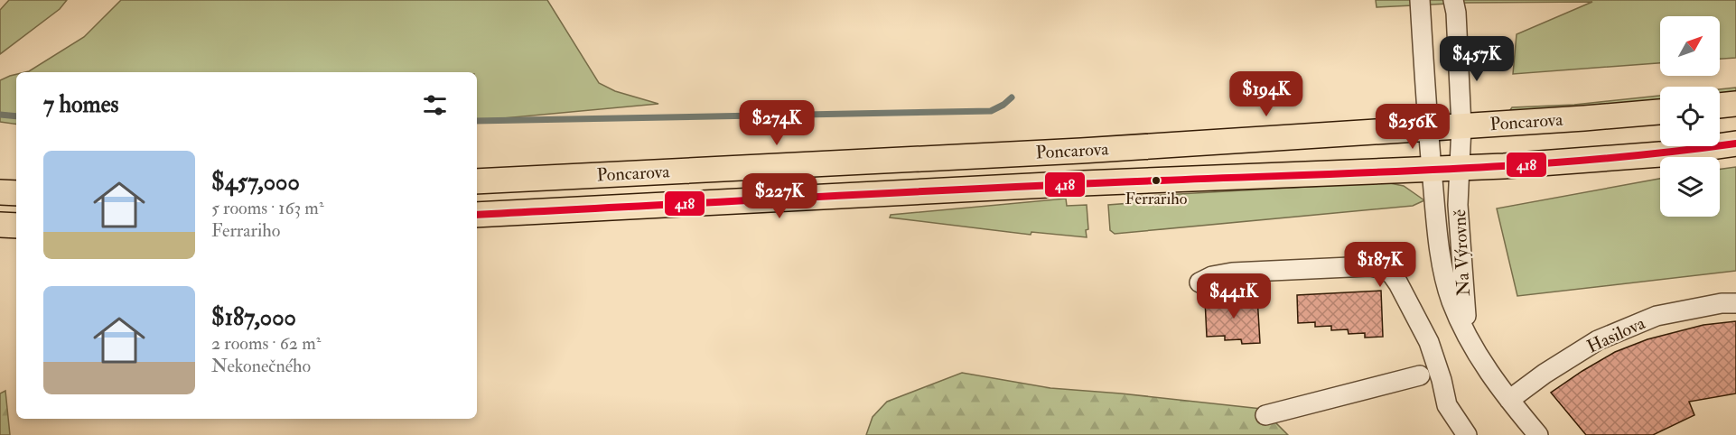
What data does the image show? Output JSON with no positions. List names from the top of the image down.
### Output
{
  "streets": {
    "main road": ["Poncarova"],
    "street": ["Na Výrovně", "Hasilova"]
  },
  "crossings": [
    ["Poncarova", "Na Výrovně"],
    ["Na Výrovně", "Hasilova"]
  ],
  "places": ["Ferrariho"],
  "lines": ["transit line 418"],
  "north": "top right",
  "page": {
    "price": [
      "$457K",
      "$194K",
      "$274K",
      "$256K",
      "$227K",
      "$187K",
      "$441K"
    ],
    "heading": "7 homes",
    "list": [
      {
        "name": "$457,000",
        "note": "5 rooms · 163 m² · Ferrariho"
      },
      {
        "name": "$187,000",
        "note": "2 rooms · 62 m² · Nekonečného"
      }
    ]
  }
}
